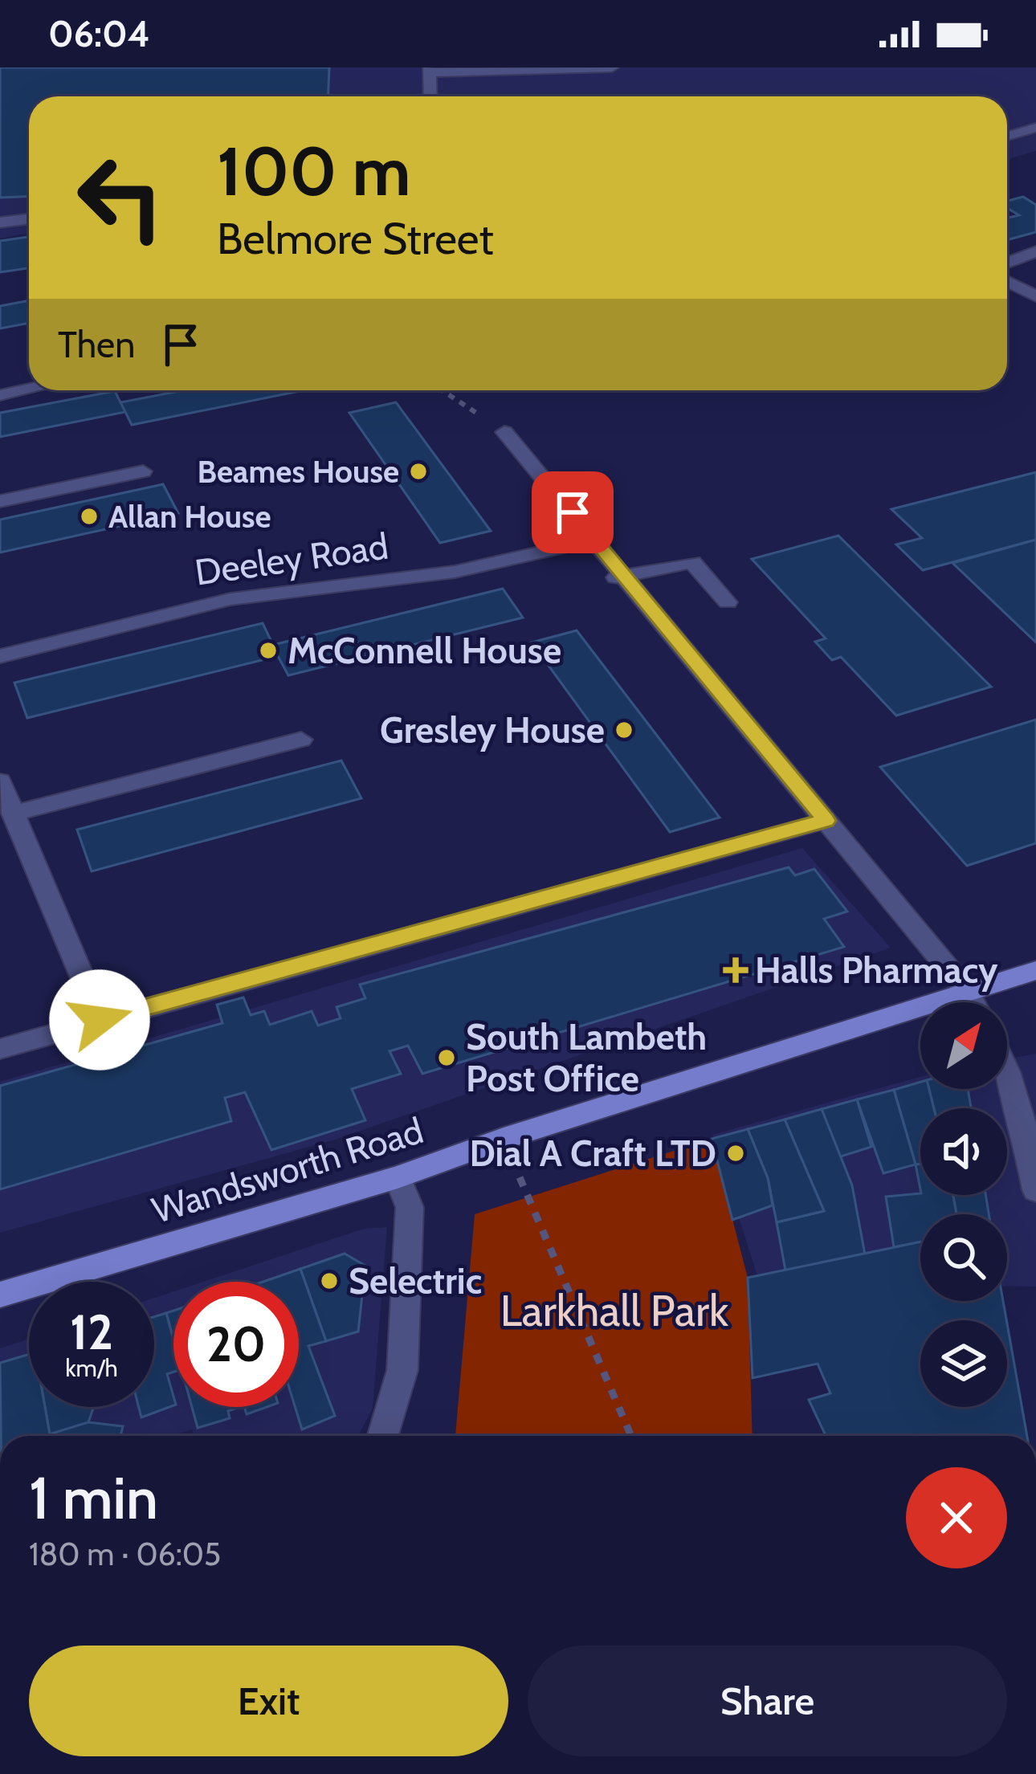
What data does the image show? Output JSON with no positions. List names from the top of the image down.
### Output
{
  "streets": {
    "main road": ["Wandsworth Road"],
    "street": ["Deeley Road"]
  },
  "parks": ["Larkhall Park"],
  "places": {
    "other": [
      "Beames House",
      "Allan House",
      "McConnell House",
      "Gresley House",
      "South Lambeth Post Office",
      "Dial A Craft LTD",
      "Selectric"
    ],
    "health": ["Halls Pharmacy"]
  },
  "north": "top right",
  "page": {
    "status": "06:04",
    "turn": ["100 m", "Belmore Street"],
    "then": "Then",
    "speed": "12 km/h",
    "limit": "20",
    "heading": ["1 min", "180 m · 06:05"],
    "buttons": ["Exit", "Share"]
  }
}
